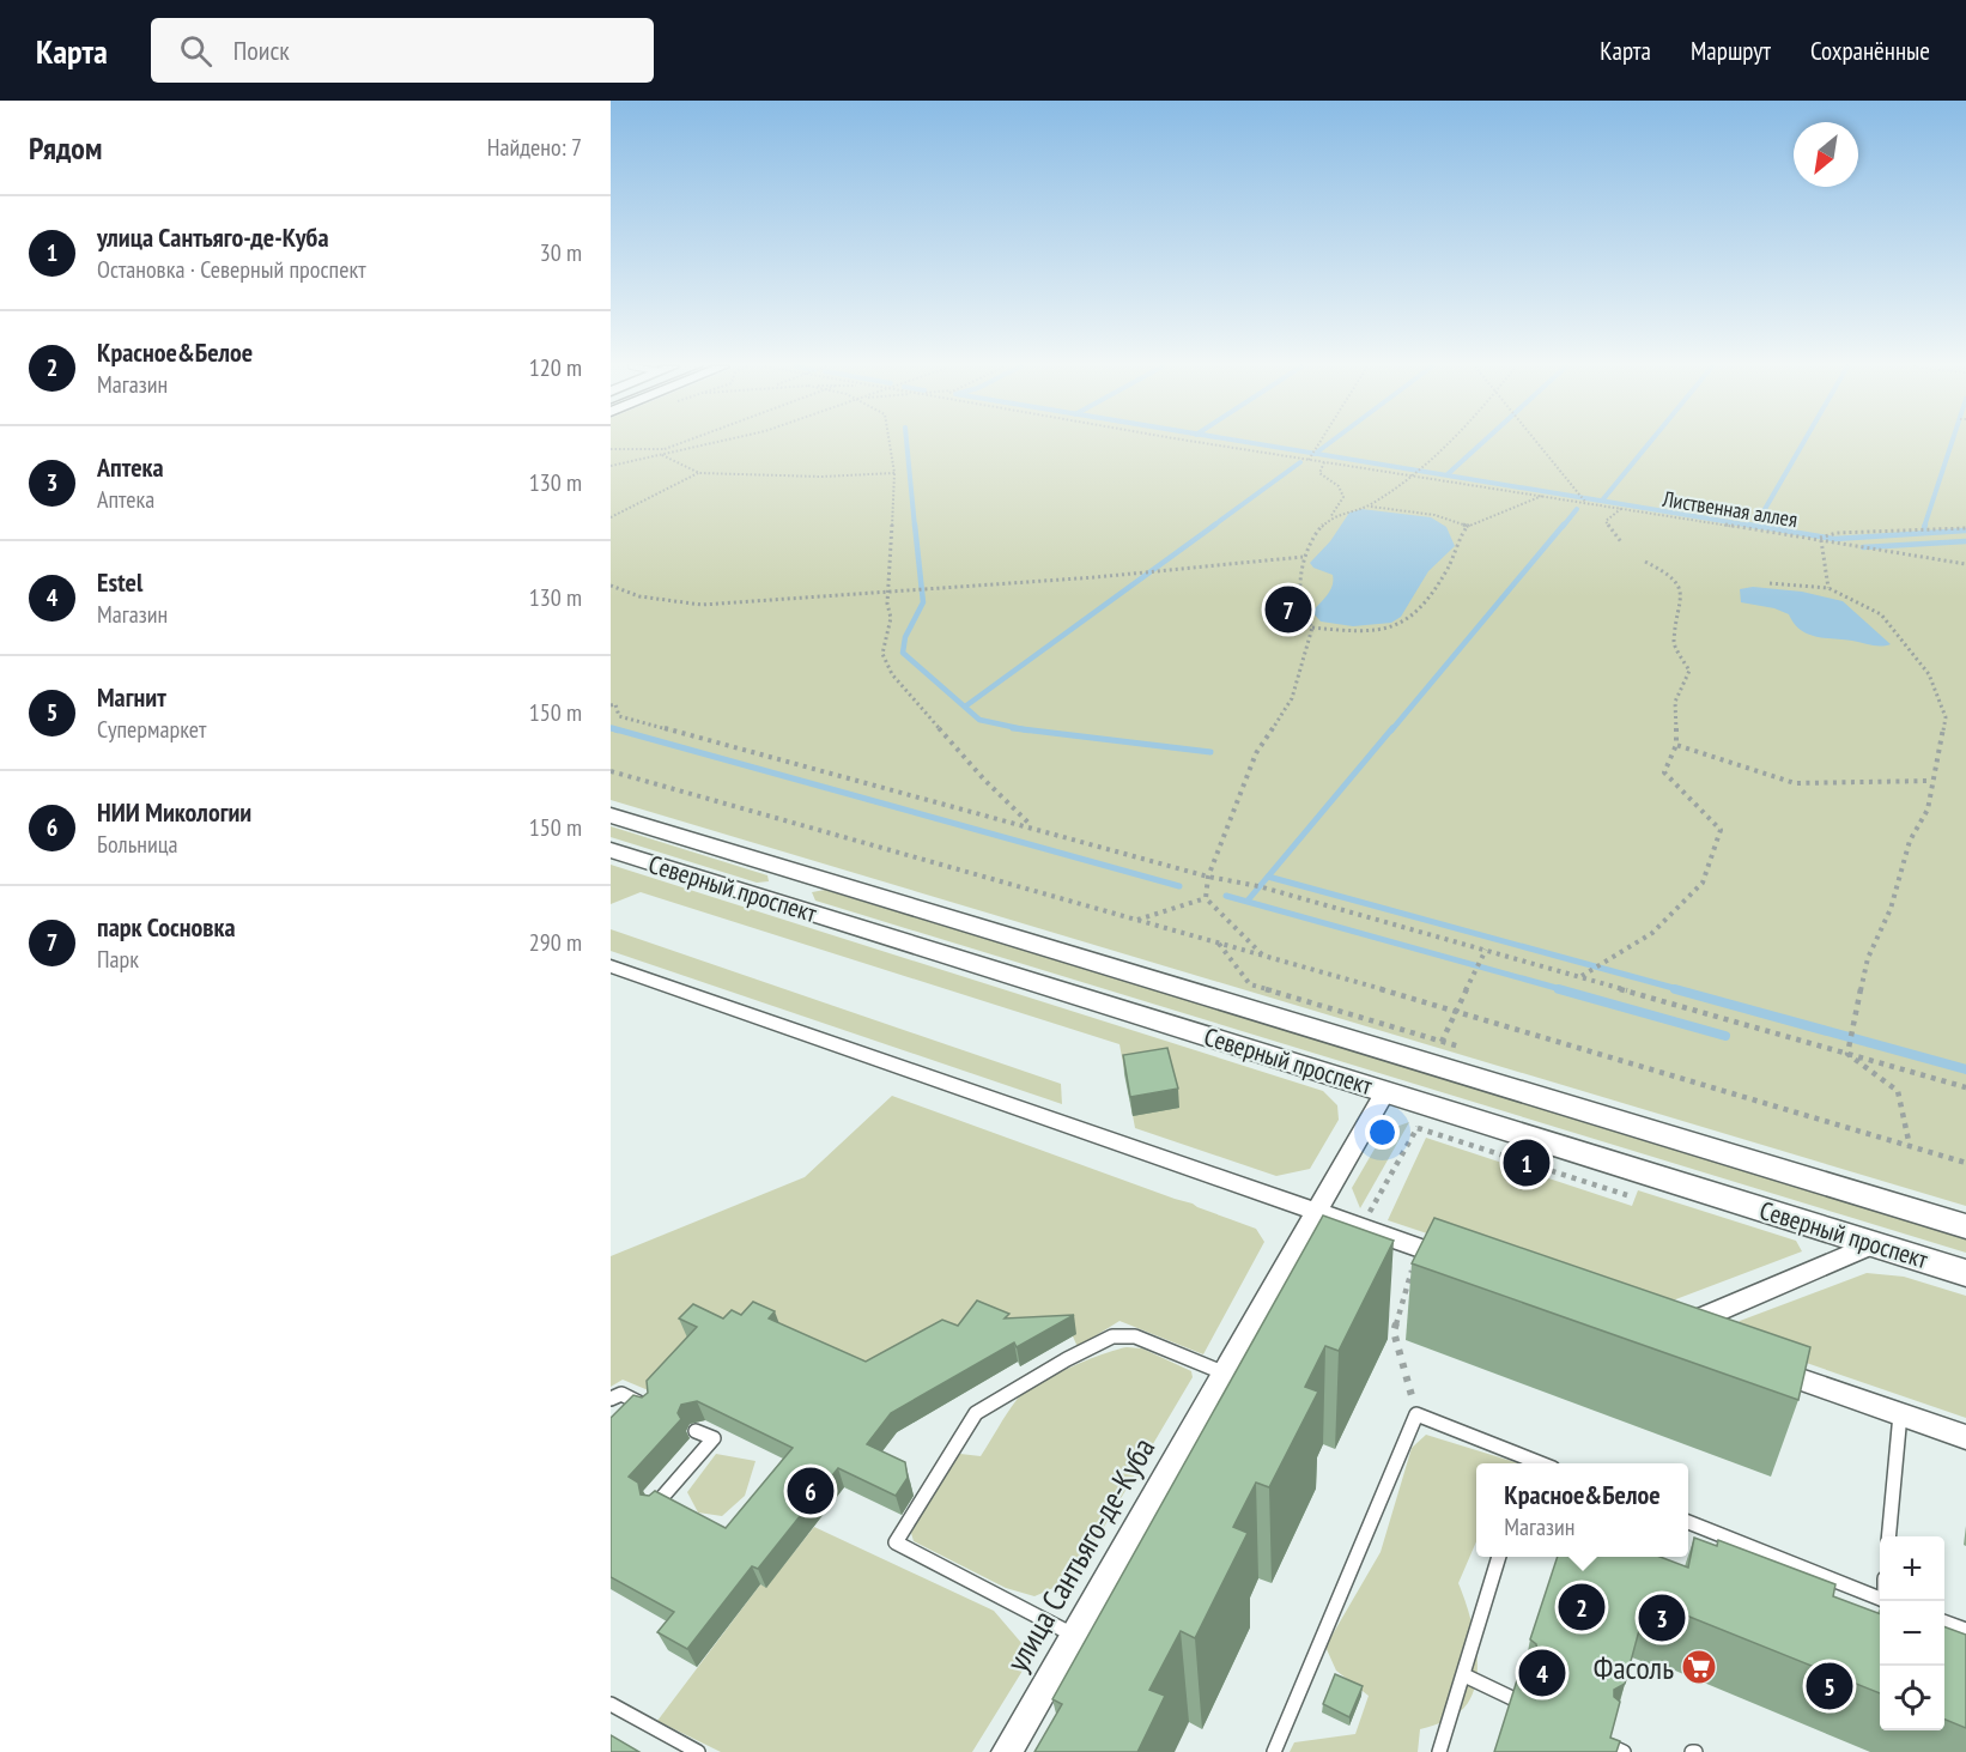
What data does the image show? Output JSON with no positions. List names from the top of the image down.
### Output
{
  "streets": {
    "main road": ["Северный проспект"],
    "street": ["улица Сантьяго-де-Куба"],
    "path": ["Лиственная аллея"]
  },
  "crossings": [
    ["Северный проспект", "улица Сантьяго-де-Куба"]
  ],
  "places": {
    "supermarket": ["Фасоль"]
  },
  "north": "bottom left",
  "page": {
    "header": "Карта",
    "search": "Поиск",
    "nav": ["Карта", "Маршрут", "Сохранённые"],
    "heading": ["Рядом", "Найдено: 7"],
    "list": [
      {
        "mark": "1",
        "name": "улица Сантьяго-де-Куба",
        "note": "Остановка · Северный проспект",
        "value": "30 m"
      },
      {
        "mark": "2",
        "name": "Красное&Белое",
        "note": "Магазин",
        "value": "120 m"
      },
      {
        "mark": "3",
        "name": "Аптека",
        "note": "Аптека",
        "value": "130 m"
      },
      {
        "mark": "4",
        "name": "Estel",
        "note": "Магазин",
        "value": "130 m"
      },
      {
        "mark": "5",
        "name": "Магнит",
        "note": "Супермаркет",
        "value": "150 m"
      },
      {
        "mark": "6",
        "name": "НИИ Микологии",
        "note": "Больница",
        "value": "150 m"
      },
      {
        "mark": "7",
        "name": "парк Сосновка",
        "note": "Парк",
        "value": "290 m"
      }
    ],
    "pins": [
      "7",
      "1",
      "6",
      "2",
      "3",
      "4",
      "5"
    ],
    "popup": ["Красное&Белое", "Магазин"],
    "map_buttons": ["+", "−"]
  }
}
